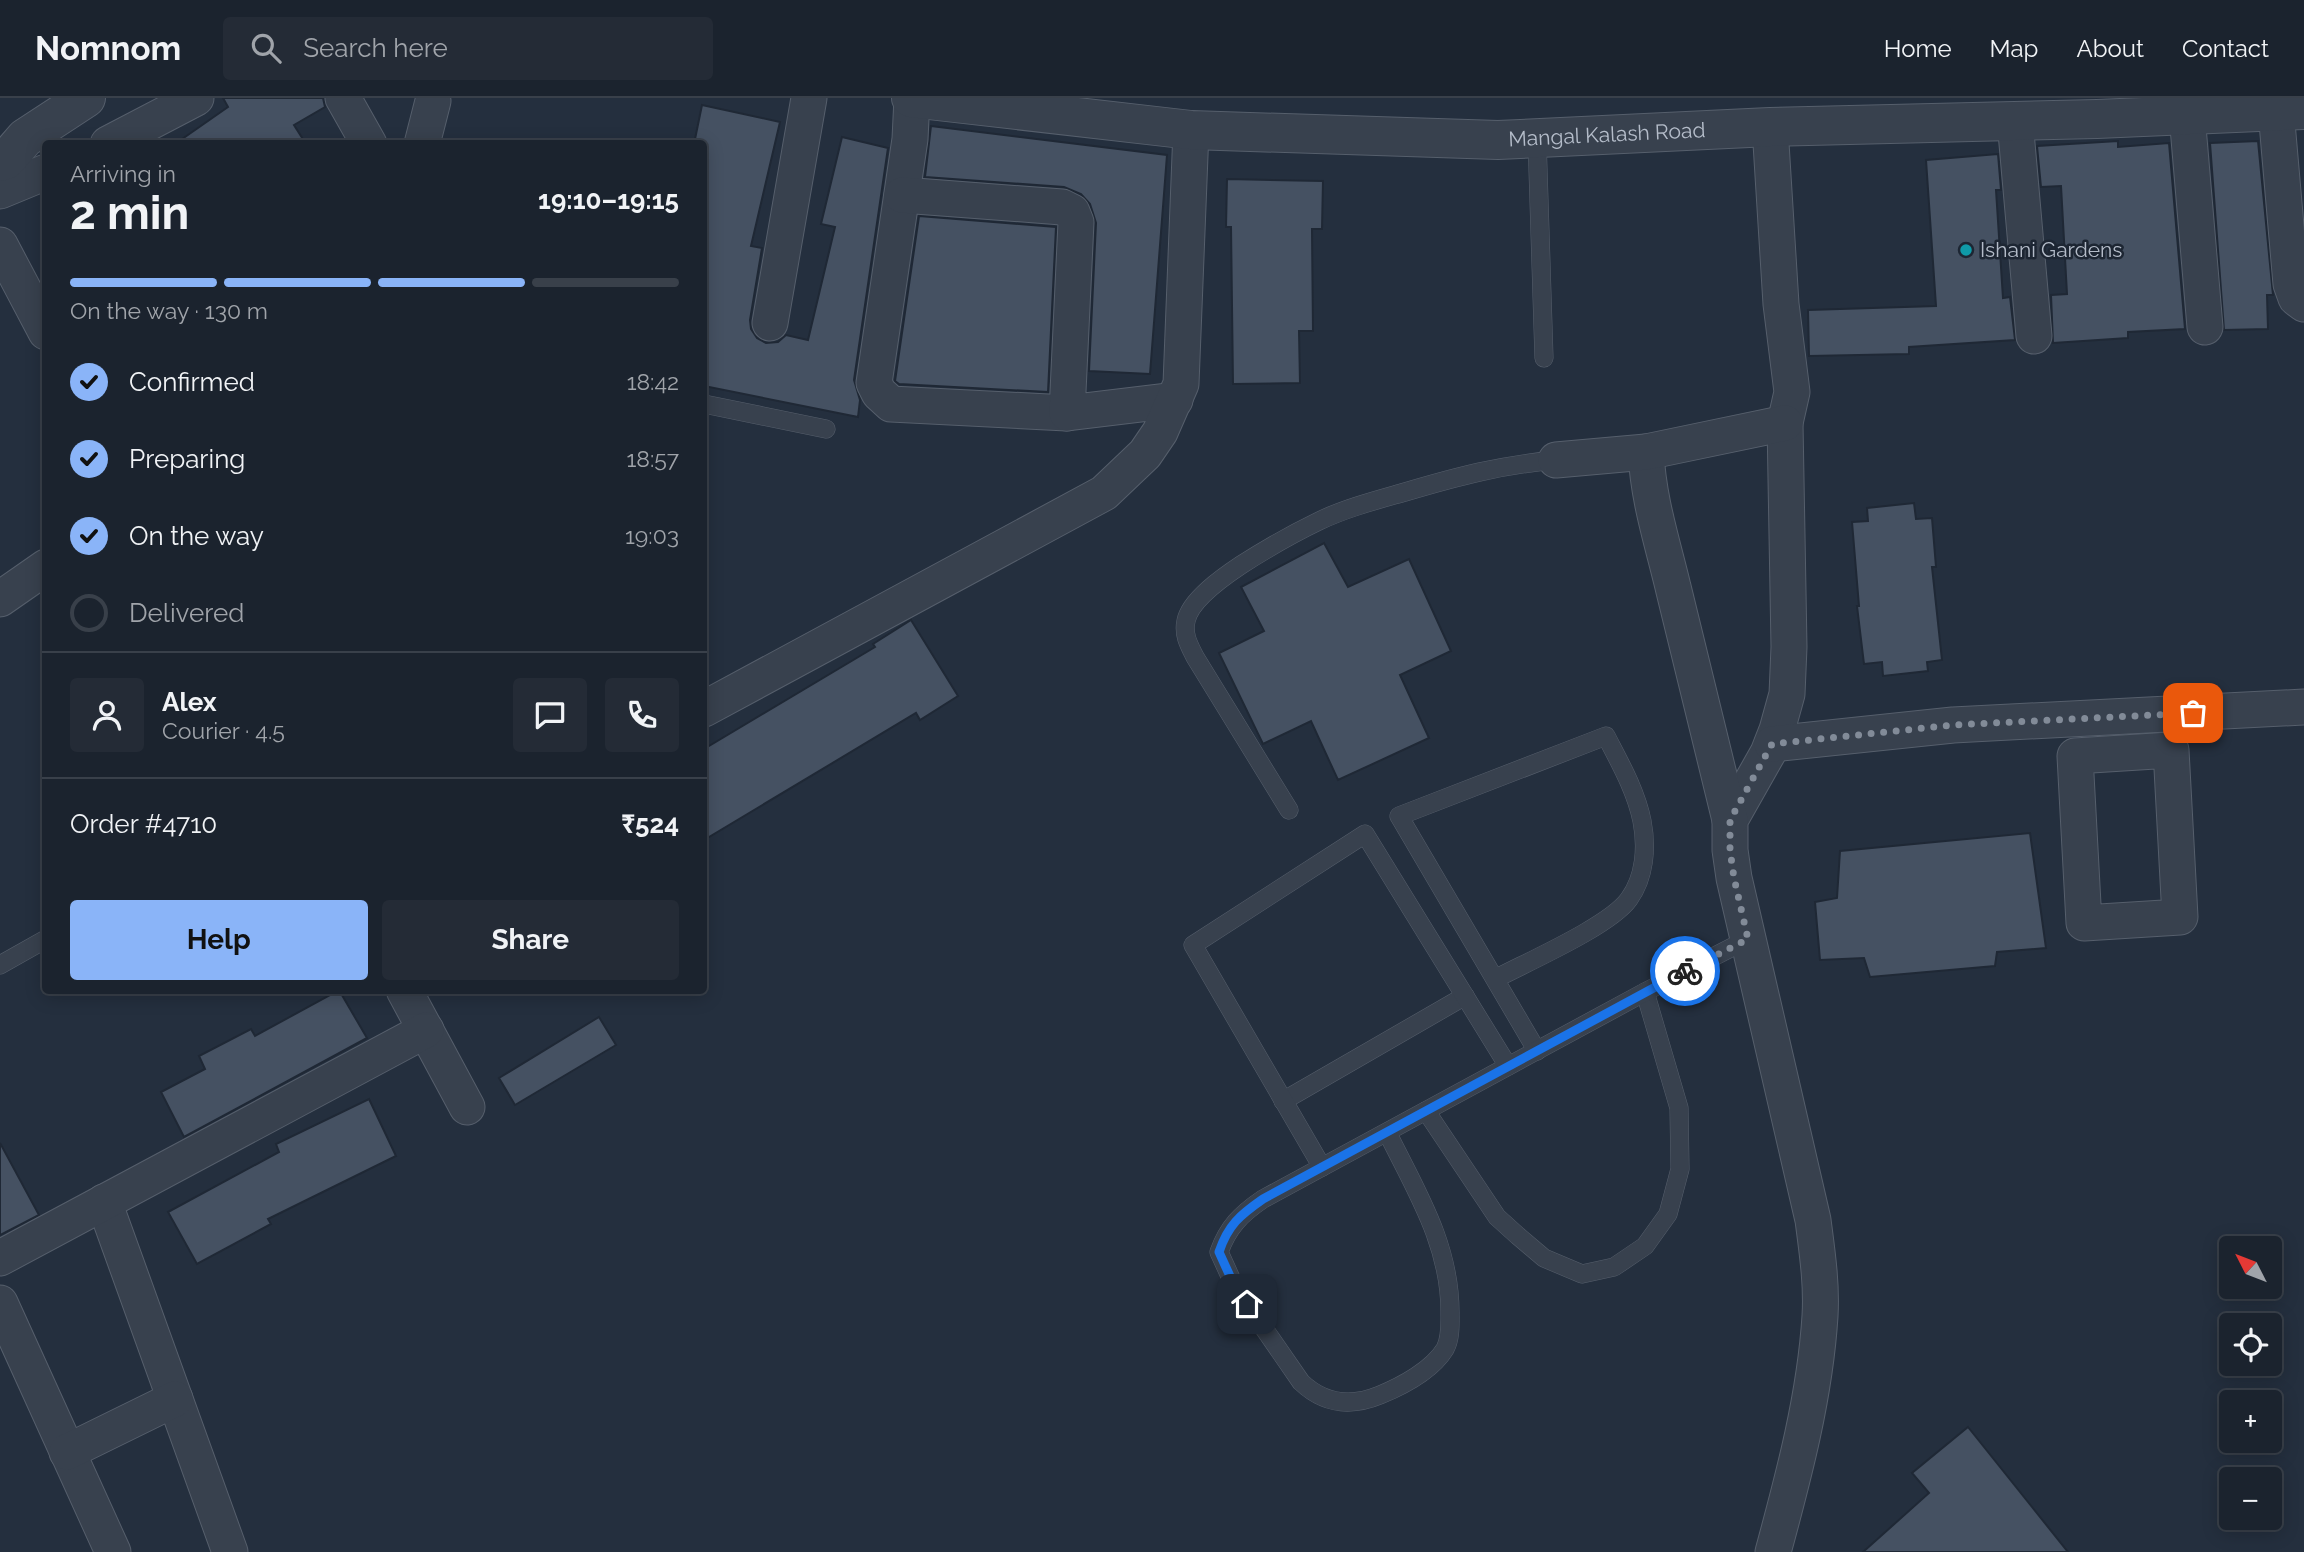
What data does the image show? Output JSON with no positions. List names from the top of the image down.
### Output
{
  "streets": {
    "street": ["Mangal Kalash Road"]
  },
  "places": ["Ishani Gardens"],
  "north": "top left",
  "page": {
    "header": "Nomnom",
    "search": "Search here",
    "nav": [
      "Home",
      "Map",
      "About",
      "Contact"
    ],
    "heading": ["2 min", "Arriving in", "19:10–19:15"],
    "panel": [
      "Alex",
      "Courier · 4.5",
      "Order #4710",
      "₹524"
    ],
    "bar": "On the way · 130 m",
    "list": [
      ["Confirmed", "18:42"],
      ["Preparing", "18:57"],
      ["On the way", "19:03"],
      "Delivered"
    ],
    "buttons": ["Help", "Share"],
    "map_buttons": ["+", "−"]
  }
}
